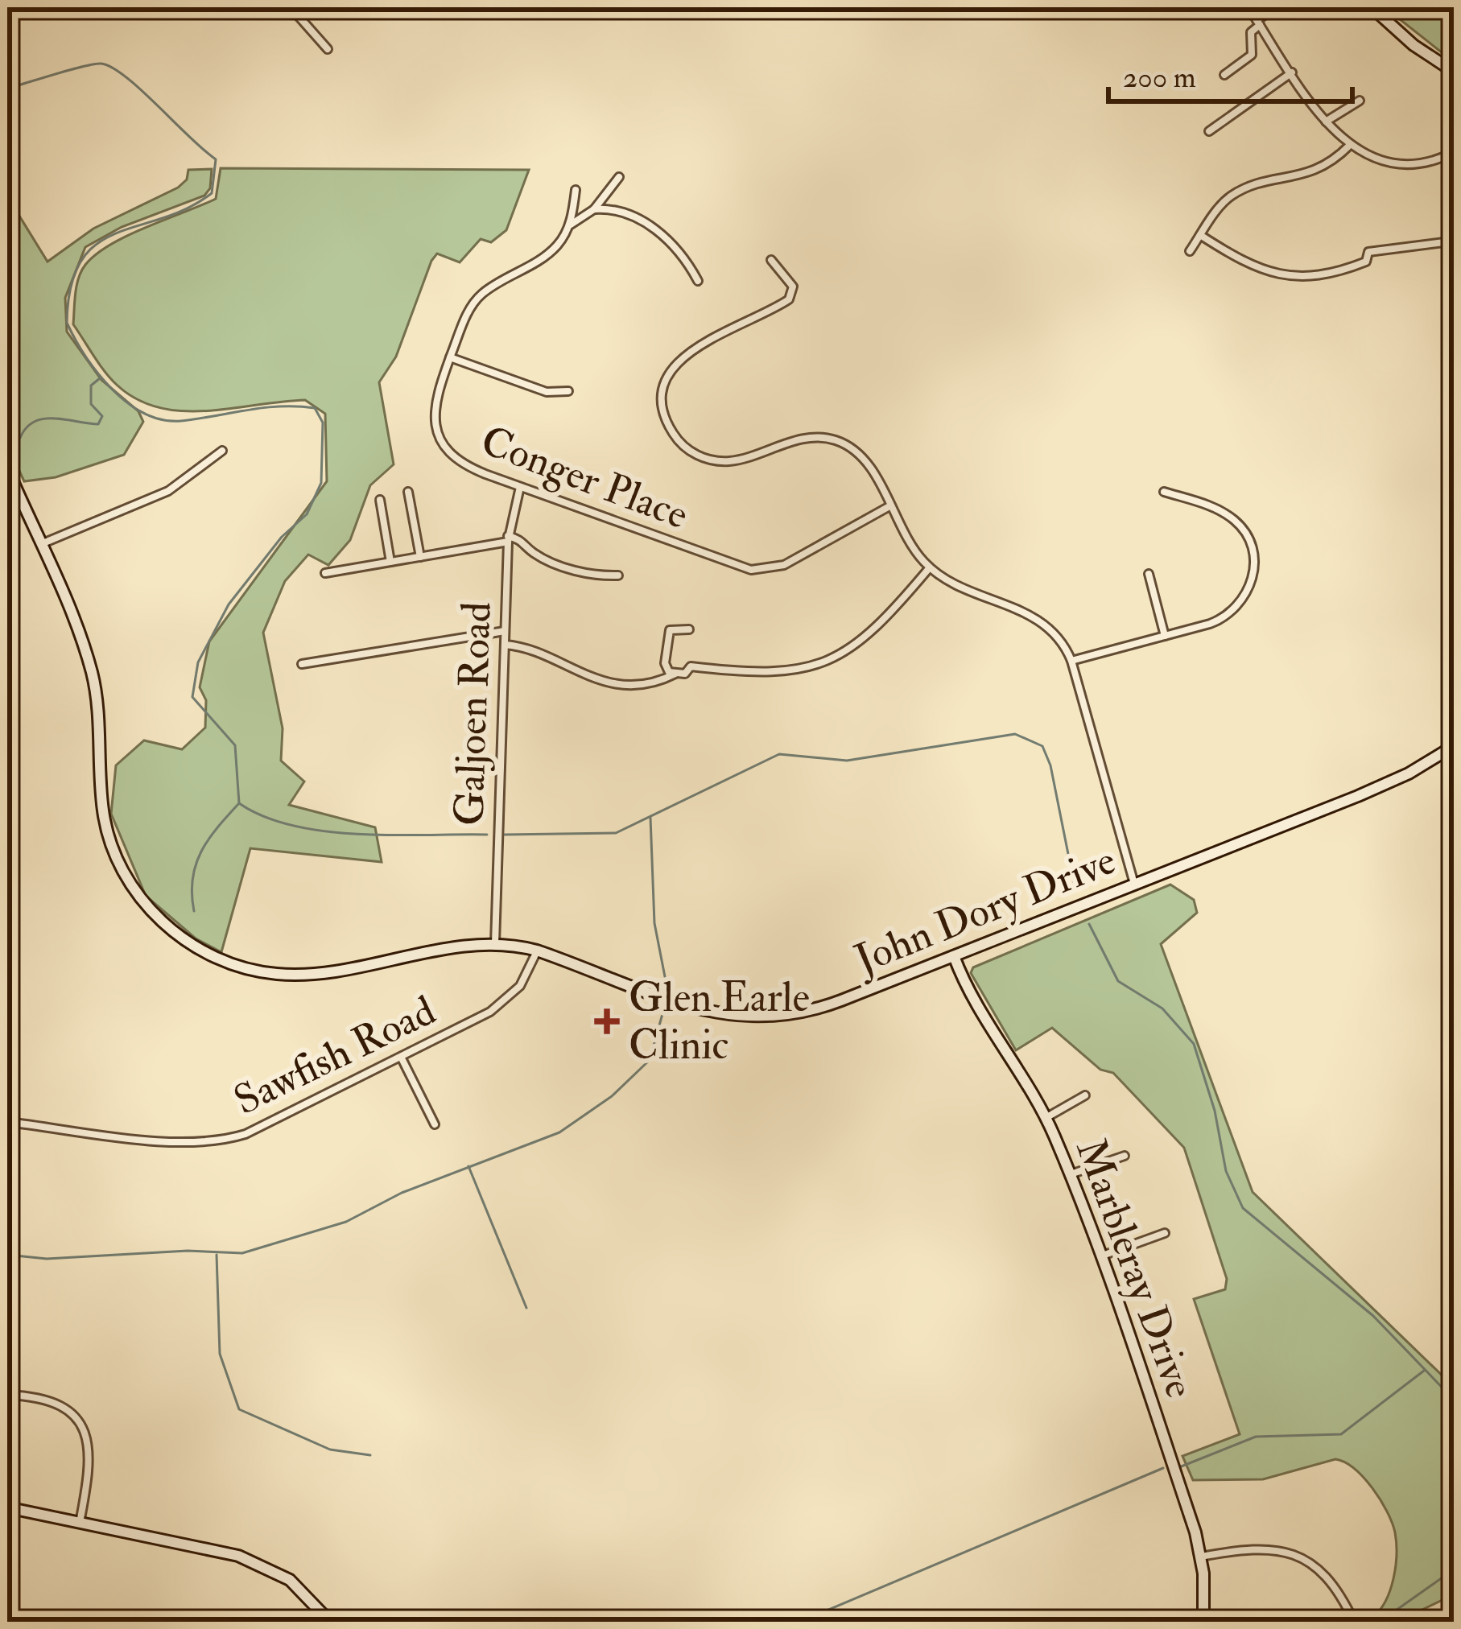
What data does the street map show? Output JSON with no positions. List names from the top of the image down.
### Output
{
  "streets": {
    "street": [
      "Conger Place",
      "Galjoen Road",
      "John Dory Drive",
      "Sawfish Road",
      "Marbleray Drive"
    ]
  },
  "crossings": [
    ["Conger Place", "Galjoen Road"],
    ["Galjoen Road", "John Dory Drive"],
    ["John Dory Drive", "Sawfish Road"],
    ["John Dory Drive", "Marbleray Drive"]
  ],
  "places": {
    "health": ["Glen Earle Clinic"]
  },
  "scale_bar": "200 m"
}
